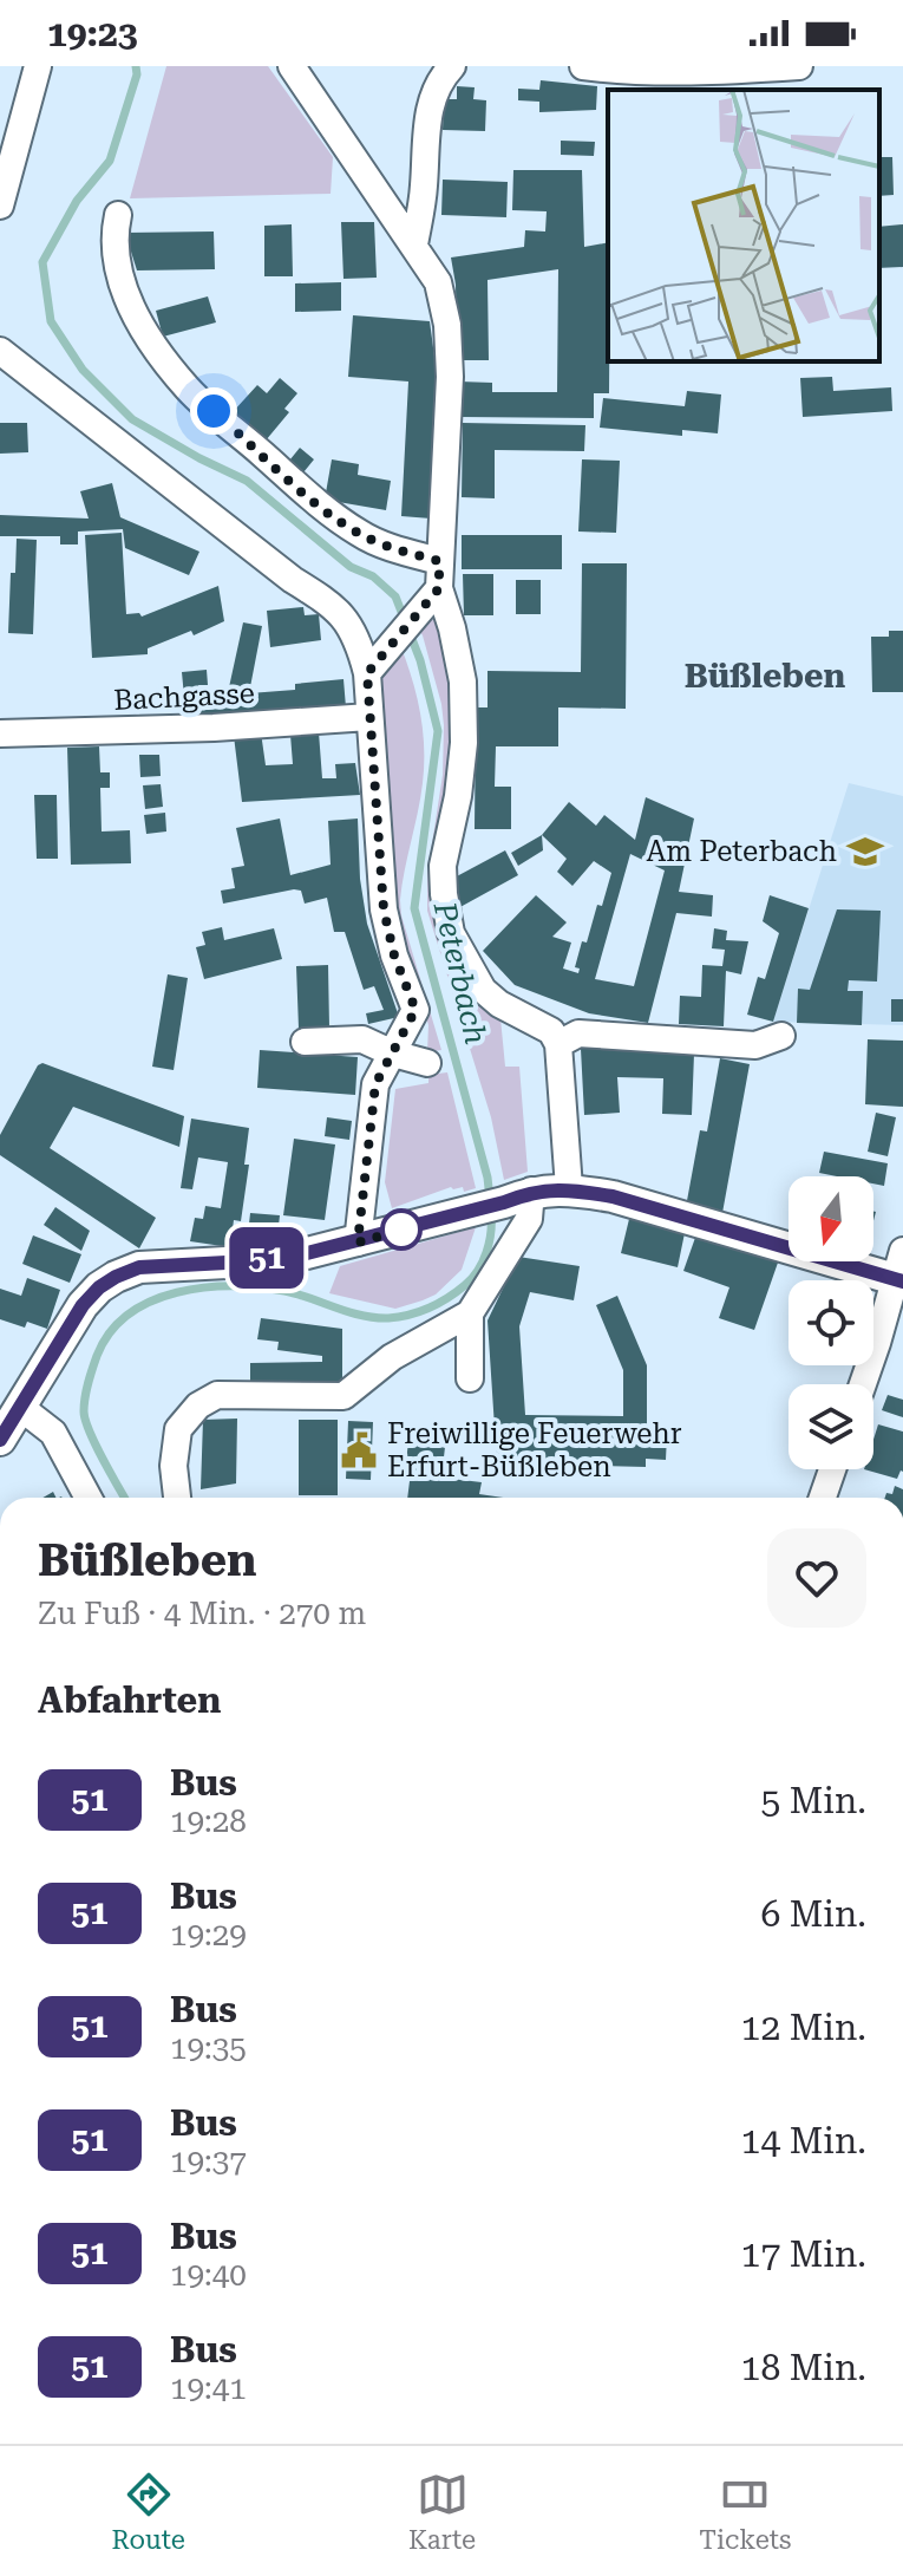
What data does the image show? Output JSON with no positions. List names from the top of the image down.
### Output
{
  "streets": {
    "street": ["Bachgasse"]
  },
  "districts": ["Büßleben"],
  "water": ["Peterbach"],
  "places": {
    "school or university": ["Am Peterbach"],
    "public building": ["Freiwillige Feuerwehr Erfurt-Büßleben"]
  },
  "lines": ["bus line 51"],
  "north": "bottom",
  "page": {
    "status": "19:23",
    "on_map": "51",
    "heading": [
      ["Büßleben", "Zu Fuß · 4 Min. · 270 m"],
      "Abfahrten"
    ],
    "list": [
      {
        "mark": "51",
        "name": "Bus",
        "note": "19:28",
        "value": "5 Min."
      },
      {
        "mark": "51",
        "name": "Bus",
        "note": "19:29",
        "value": "6 Min."
      },
      {
        "mark": "51",
        "name": "Bus",
        "note": "19:35",
        "value": "12 Min."
      },
      {
        "mark": "51",
        "name": "Bus",
        "note": "19:37",
        "value": "14 Min."
      },
      {
        "mark": "51",
        "name": "Bus",
        "note": "19:40",
        "value": "17 Min."
      },
      {
        "mark": "51",
        "name": "Bus",
        "note": "19:41",
        "value": "18 Min."
      }
    ],
    "tabs": ["Route", "Karte", "Tickets"]
  }
}
